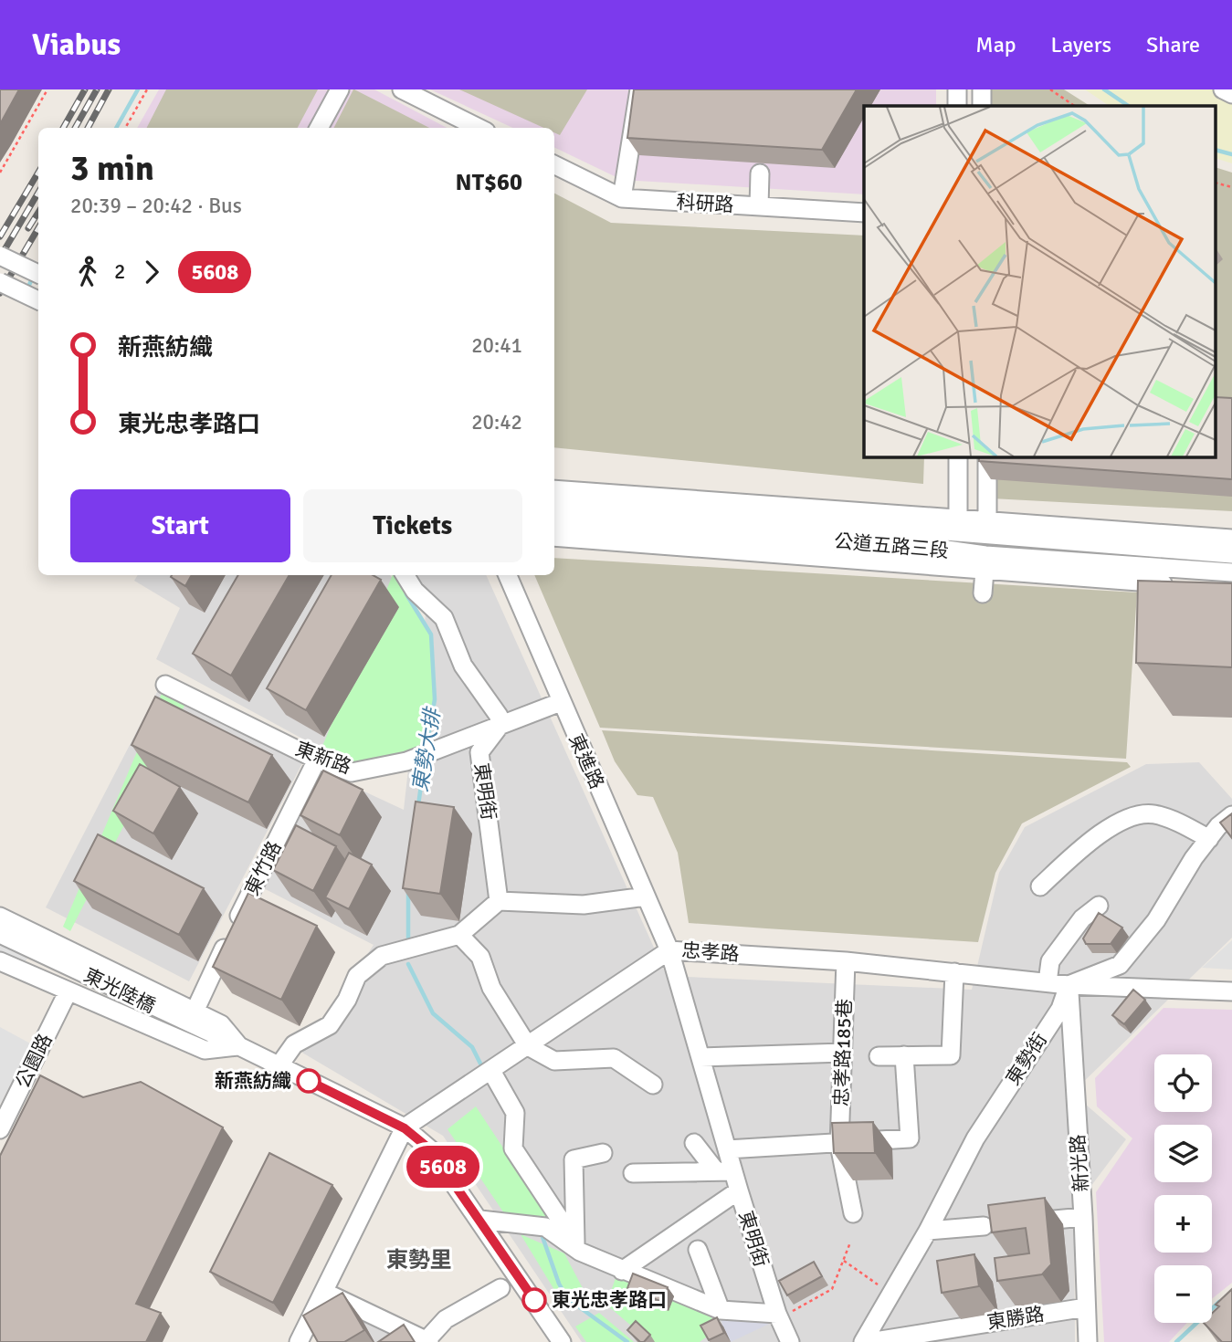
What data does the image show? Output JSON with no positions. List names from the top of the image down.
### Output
{
  "streets": {
    "street": [
      "科研路",
      "公道五路三段",
      "東新路",
      "東進路",
      "東明街",
      "東竹路",
      "忠孝路",
      "東光陸橋",
      "忠孝路185巷",
      "東勢街",
      "公園路",
      "新光路",
      "東勝路"
    ]
  },
  "crossings": [
    ["東新路", "東進路"],
    ["東新路", "東明街"],
    ["東新路", "東竹路"],
    ["東進路", "東明街"],
    ["東進路", "忠孝路"],
    ["東明街", "忠孝路"],
    ["忠孝路", "東光陸橋"],
    ["忠孝路", "忠孝路185巷"],
    ["忠孝路", "東勢街"],
    ["忠孝路", "新光路"],
    ["東勢街", "新光路"],
    ["新光路", "東勝路"]
  ],
  "districts": ["東勢里"],
  "water": ["東勢大排"],
  "places": ["新燕紡織", "東光忠孝路口"],
  "lines": ["bus line 5608"],
  "page": {
    "header": "Viabus",
    "nav": ["Map", "Layers", "Share"],
    "on_map": "5608",
    "heading": ["3 min", "20:39 – 20:42 · Bus", "NT$60"],
    "legs": ["2", "5608"],
    "list": [
      {
        "name": "新燕紡織",
        "value": "20:41"
      },
      {
        "name": "東光忠孝路口",
        "value": "20:42"
      }
    ],
    "buttons": ["Start", "Tickets"],
    "map_buttons": ["+", "−"]
  }
}
